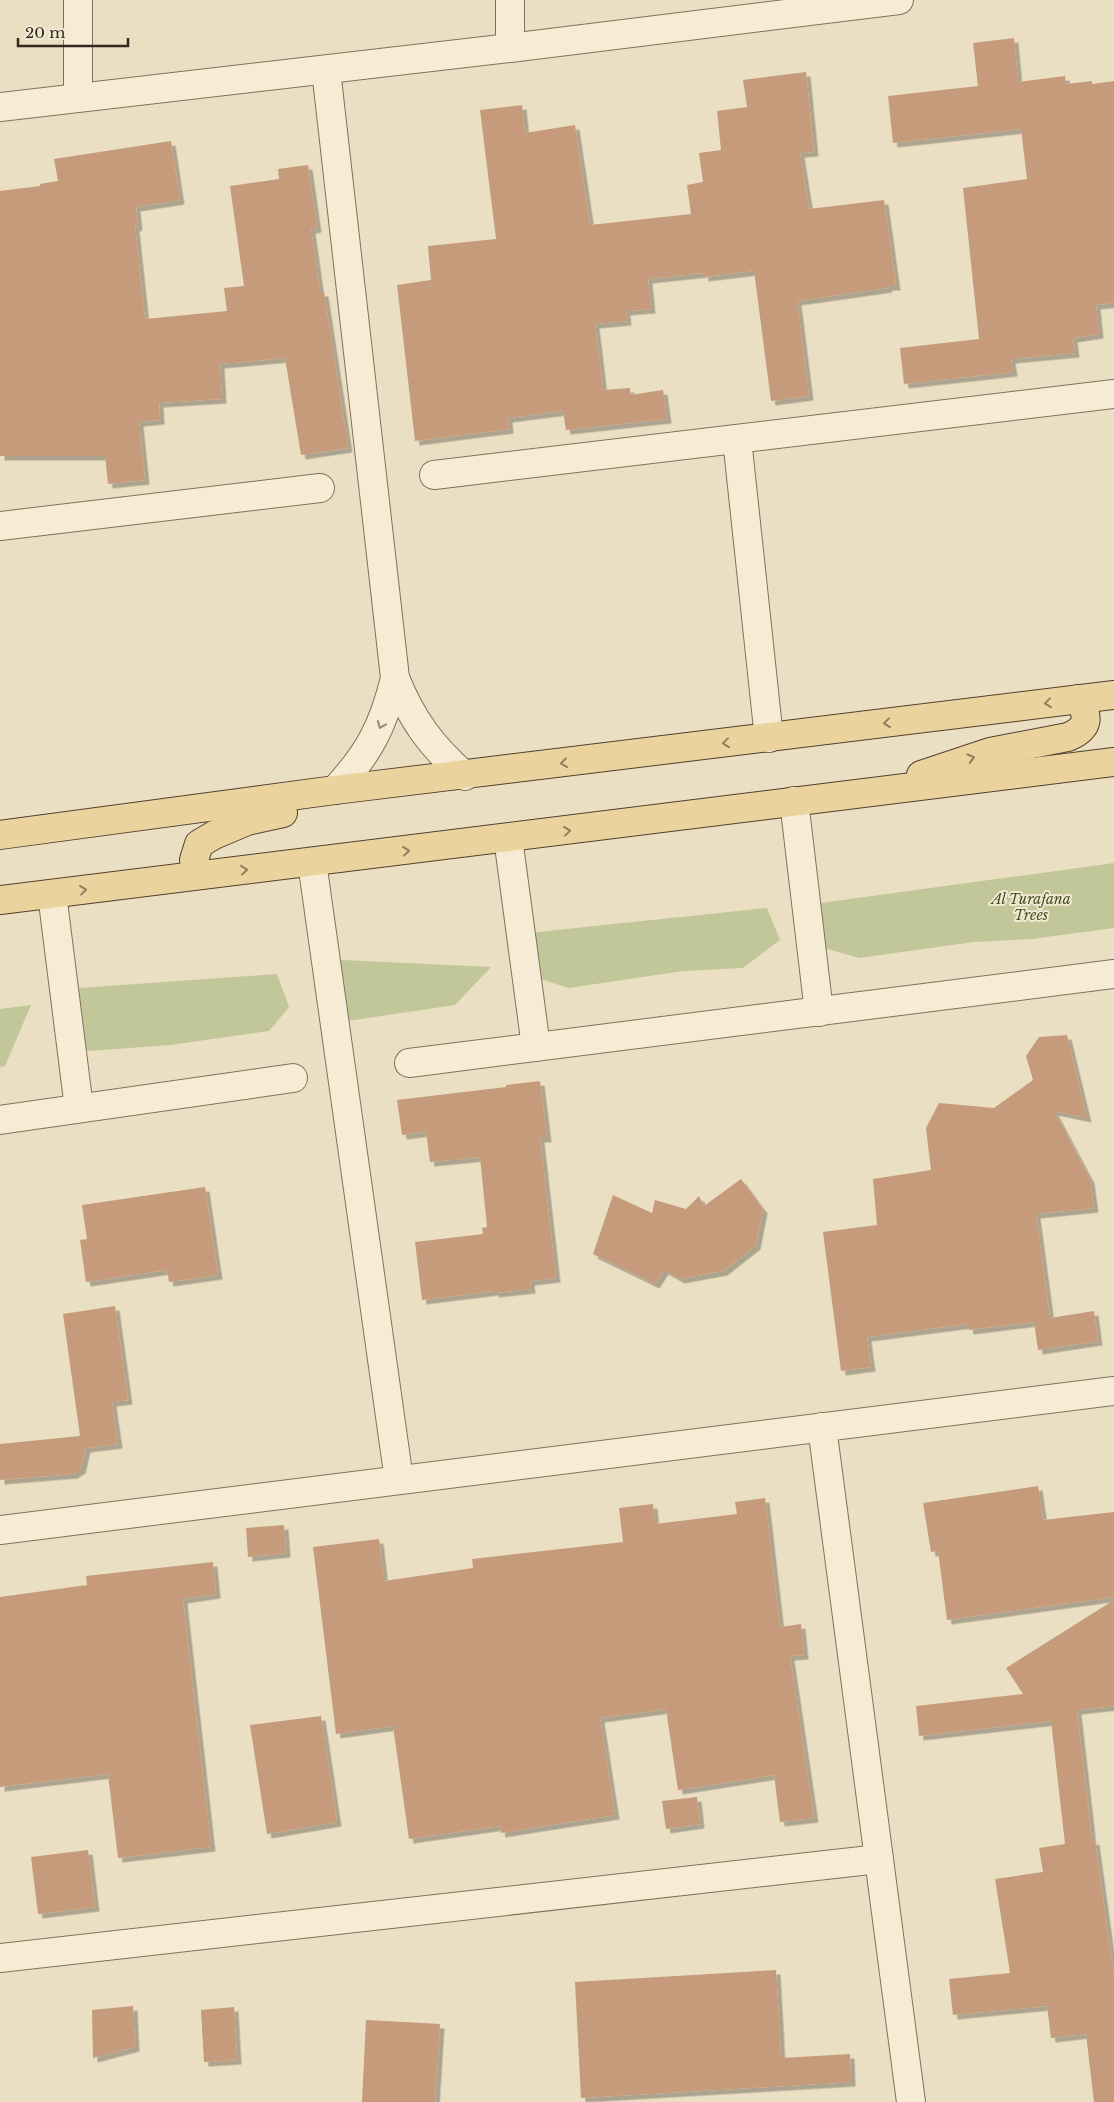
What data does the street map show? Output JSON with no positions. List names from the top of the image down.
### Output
{
  "parks": ["Al Turafana Trees"],
  "scale_bar": "20 m"
}
